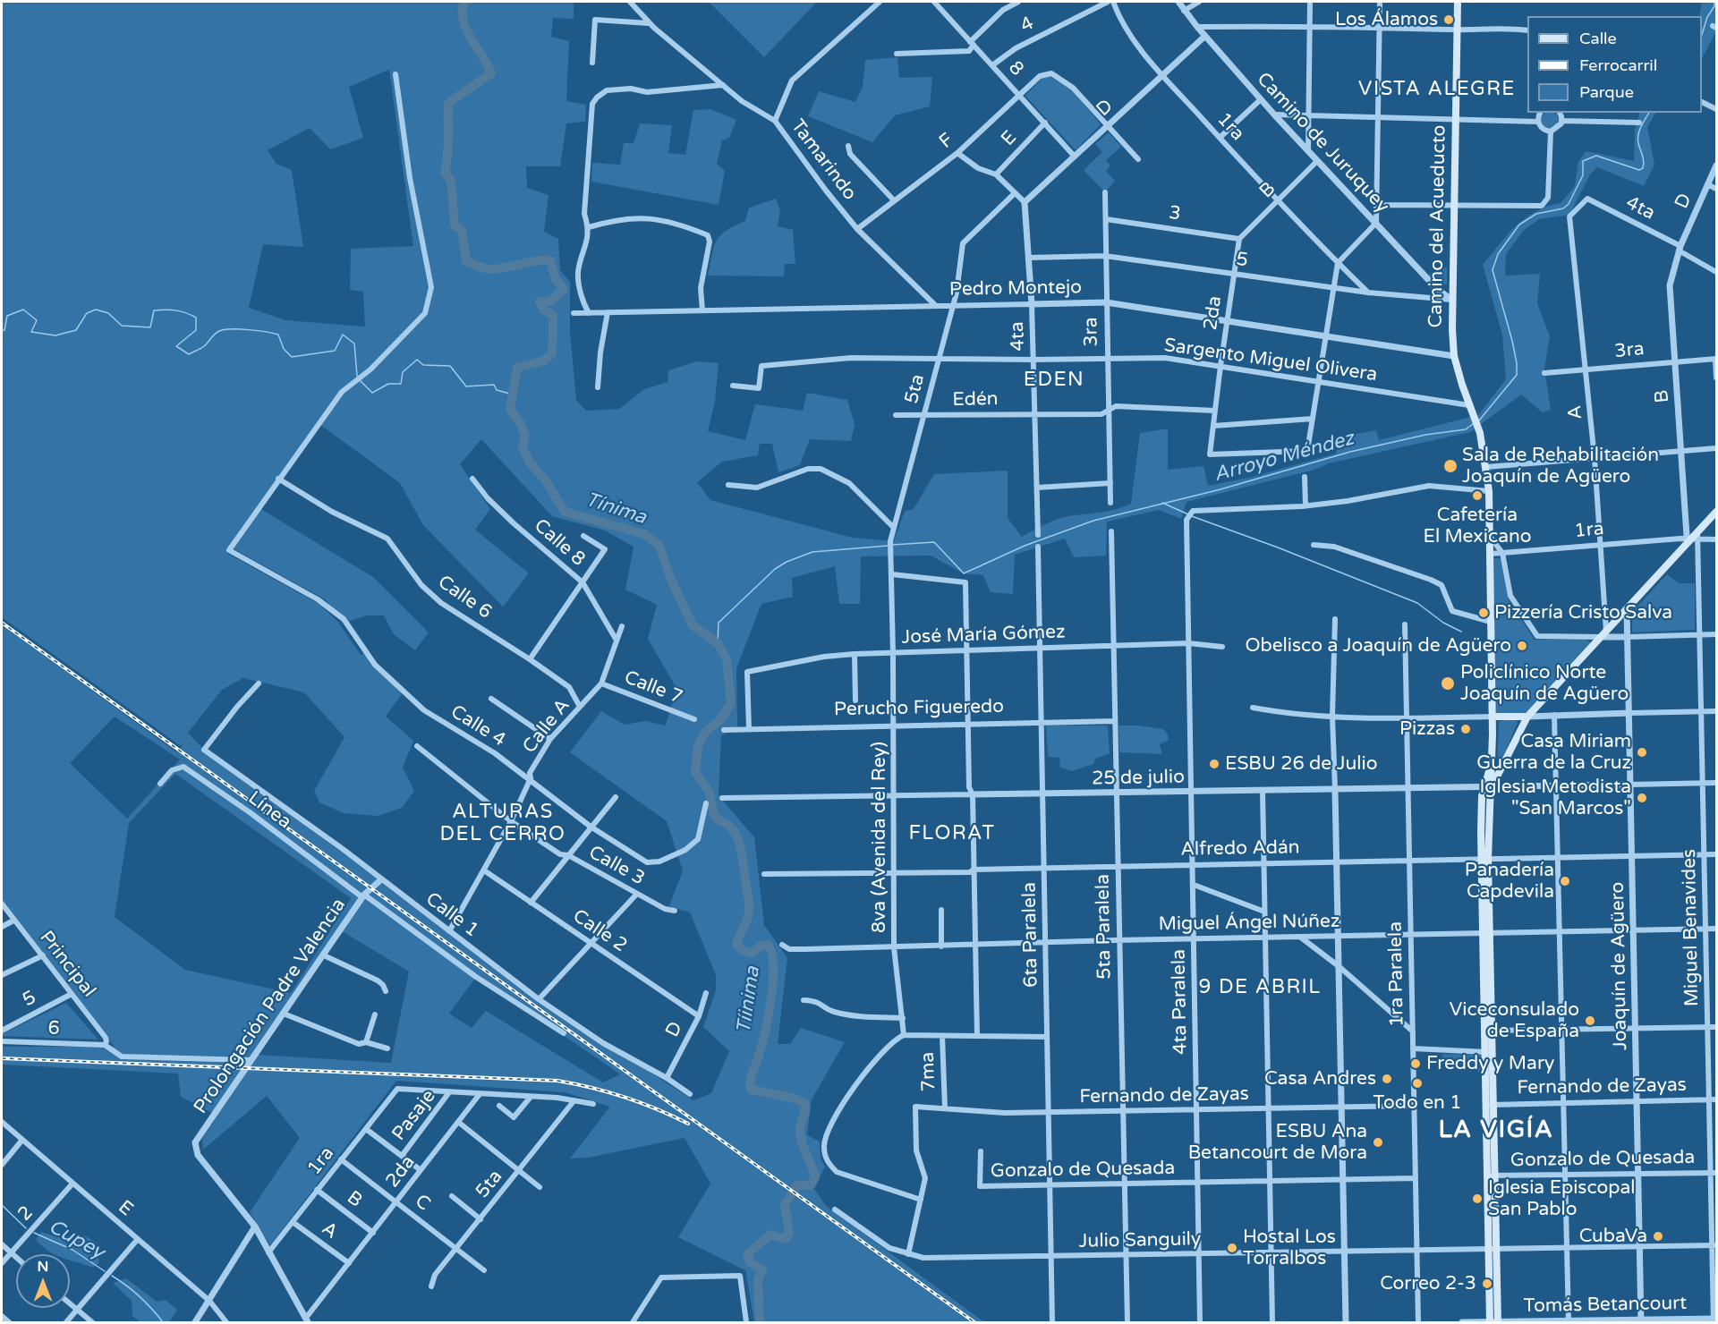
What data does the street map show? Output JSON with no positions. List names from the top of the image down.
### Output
{
  "streets": {
    "main road": ["Camino del Acueducto"],
    "street": [
      "4",
      "8",
      "D",
      "1ra",
      "E",
      "F",
      "Camino de Juruquey",
      "Tamarindo",
      "B",
      "4ta",
      "3",
      "5",
      "Pedro Montejo",
      "2da",
      "3ra",
      "Sargento Miguel Olivera",
      "5ta",
      "Edén",
      "A",
      "Calle 8",
      "Calle 6",
      "José María Gómez",
      "Calle 7",
      "Perucho Figueredo",
      "Calle 4",
      "Calle A",
      "25 de julio",
      "Línea",
      "8va (Avenida del Rey)",
      "Alfredo Adán",
      "Calle 3",
      "Calle 1",
      "Miguel Ángel Núñez",
      "5ta Paralela",
      "Miguel Benavides",
      "Calle 2",
      "6ta Paralela",
      "Principal",
      "Joaquín de Agüero",
      "1ra Paralela",
      "4ta Paralela",
      "Prolongación Padre Valencia",
      "6",
      "7ma",
      "Fernando de Zayas",
      "Pasaje",
      "Gonzalo de Quesada",
      "C",
      "2",
      "Julio Sanguily",
      "Tomás Betancourt"
    ]
  },
  "crossings": [
    ["4", "8"],
    ["8", "D"],
    ["8", "E"],
    ["8", "F"],
    ["D", "1ra"],
    ["D", "F"],
    ["D", "Camino de Juruquey"],
    ["D", "B"],
    ["D", "4ta"],
    ["D", "Calle 1"],
    ["D", "Calle 2"],
    ["1ra", "B"],
    ["1ra", "Camino del Acueducto"],
    ["1ra", "5"],
    ["1ra", "A"],
    ["1ra", "Miguel Benavides"],
    ["1ra", "Pasaje"],
    ["1ra", "C"],
    ["E", "2"],
    ["F", "Tamarindo"],
    ["Camino de Juruquey", "B"],
    ["Camino de Juruquey", "Camino del Acueducto"],
    ["Camino de Juruquey", "5"],
    ["Tamarindo", "Pedro Montejo"],
    ["B", "4ta"],
    ["B", "3"],
    ["B", "2da"],
    ["B", "3ra"],
    ["B", "Miguel Benavides"],
    ["4ta", "5"],
    ["4ta", "Pedro Montejo"],
    ["4ta", "Sargento Miguel Olivera"],
    ["4ta", "Edén"],
    ["4ta", "A"],
    ["3", "2da"],
    ["3", "3ra"],
    ["Camino del Acueducto", "5"],
    ["Camino del Acueducto", "Pedro Montejo"],
    ["Camino del Acueducto", "Sargento Miguel Olivera"],
    ["Camino del Acueducto", "25 de julio"],
    ["5", "2da"],
    ["5", "3ra"],
    ["5", "Principal"],
    ["Pedro Montejo", "2da"],
    ["Pedro Montejo", "3ra"],
    ["Pedro Montejo", "5ta"],
    ["2da", "Sargento Miguel Olivera"],
    ["2da", "Edén"],
    ["2da", "A"],
    ["2da", "C"],
    ["3ra", "Sargento Miguel Olivera"],
    ["3ra", "Edén"],
    ["3ra", "A"],
    ["Sargento Miguel Olivera", "5ta"],
    ["5ta", "Edén"],
    ["5ta", "8va (Avenida del Rey)"],
    ["5ta", "C"],
    ["Calle 8", "Calle A"],
    ["Calle 6", "Calle 4"],
    ["Calle 6", "Calle A"],
    ["José María Gómez", "Perucho Figueredo"],
    ["José María Gómez", "8va (Avenida del Rey)"],
    ["José María Gómez", "5ta Paralela"],
    ["José María Gómez", "6ta Paralela"],
    ["José María Gómez", "4ta Paralela"],
    ["Calle 7", "Calle A"],
    ["Perucho Figueredo", "8va (Avenida del Rey)"],
    ["Perucho Figueredo", "5ta Paralela"],
    ["Perucho Figueredo", "6ta Paralela"],
    ["Calle 4", "Calle A"],
    ["Calle A", "Calle 3"],
    ["Calle A", "Calle 1"],
    ["Calle A", "Calle 2"],
    ["25 de julio", "8va (Avenida del Rey)"],
    ["25 de julio", "5ta Paralela"],
    ["25 de julio", "Miguel Benavides"],
    ["25 de julio", "6ta Paralela"],
    ["25 de julio", "Joaquín de Agüero"],
    ["25 de julio", "1ra Paralela"],
    ["25 de julio", "4ta Paralela"],
    ["Línea", "Prolongación Padre Valencia"],
    ["8va (Avenida del Rey)", "Alfredo Adán"],
    ["8va (Avenida del Rey)", "Miguel Ángel Núñez"],
    ["Alfredo Adán", "5ta Paralela"],
    ["Alfredo Adán", "Miguel Benavides"],
    ["Alfredo Adán", "6ta Paralela"],
    ["Alfredo Adán", "Joaquín de Agüero"],
    ["Alfredo Adán", "1ra Paralela"],
    ["Alfredo Adán", "4ta Paralela"],
    ["Calle 1", "Prolongación Padre Valencia"],
    ["Miguel Ángel Núñez", "5ta Paralela"],
    ["Miguel Ángel Núñez", "Miguel Benavides"],
    ["Miguel Ángel Núñez", "6ta Paralela"],
    ["Miguel Ángel Núñez", "Joaquín de Agüero"],
    ["Miguel Ángel Núñez", "1ra Paralela"],
    ["Miguel Ángel Núñez", "4ta Paralela"],
    ["5ta Paralela", "Fernando de Zayas"],
    ["5ta Paralela", "Gonzalo de Quesada"],
    ["5ta Paralela", "Julio Sanguily"],
    ["Miguel Benavides", "Fernando de Zayas"],
    ["Miguel Benavides", "Gonzalo de Quesada"],
    ["Miguel Benavides", "Julio Sanguily"],
    ["Miguel Benavides", "Tomás Betancourt"],
    ["6ta Paralela", "Fernando de Zayas"],
    ["6ta Paralela", "Gonzalo de Quesada"],
    ["6ta Paralela", "Julio Sanguily"],
    ["Principal", "6"],
    ["Joaquín de Agüero", "Fernando de Zayas"],
    ["Joaquín de Agüero", "Gonzalo de Quesada"],
    ["Joaquín de Agüero", "Julio Sanguily"],
    ["Joaquín de Agüero", "Tomás Betancourt"],
    ["1ra Paralela", "Fernando de Zayas"],
    ["1ra Paralela", "Gonzalo de Quesada"],
    ["1ra Paralela", "Julio Sanguily"],
    ["4ta Paralela", "Fernando de Zayas"],
    ["4ta Paralela", "Gonzalo de Quesada"],
    ["4ta Paralela", "Julio Sanguily"],
    ["7ma", "Fernando de Zayas"]
  ],
  "districts": [
    "VISTA ALEGRE",
    "EDEN",
    "ALTURAS DEL CERRO",
    "FLORAT",
    "9 DE ABRIL",
    "LA VIGÍA"
  ],
  "water": [
    "Arroyo Méndez",
    "Tínima",
    "Tíinima",
    "Cupey"
  ],
  "places": [
    "Los Álamos",
    "Sala de Rehabilitación Joaquín de Agüero",
    "Cafetería El Mexicano",
    "Pizzería Cristo Salva",
    "Obelisco a Joaquín de Agüero",
    "Policlínico Norte Joaquín de Agüero",
    "Pizzas",
    "Casa Miriam Guerra de la Cruz",
    "ESBU 26 de Julio",
    "Iglesia Metodista \"San Marcos\"",
    "Panadería Capdevila",
    "Viceconsulado de España",
    "Freddy y Mary",
    "Casa Andres",
    "Todo en 1",
    "ESBU Ana Betancourt de Mora",
    "Iglesia Episcopal San Pablo",
    "CubaVa",
    "Hostal Los Torralbos",
    "Correo 2-3"
  ],
  "legend": ["Calle", "Ferrocarril", "Parque"],
  "north": "top"
}
